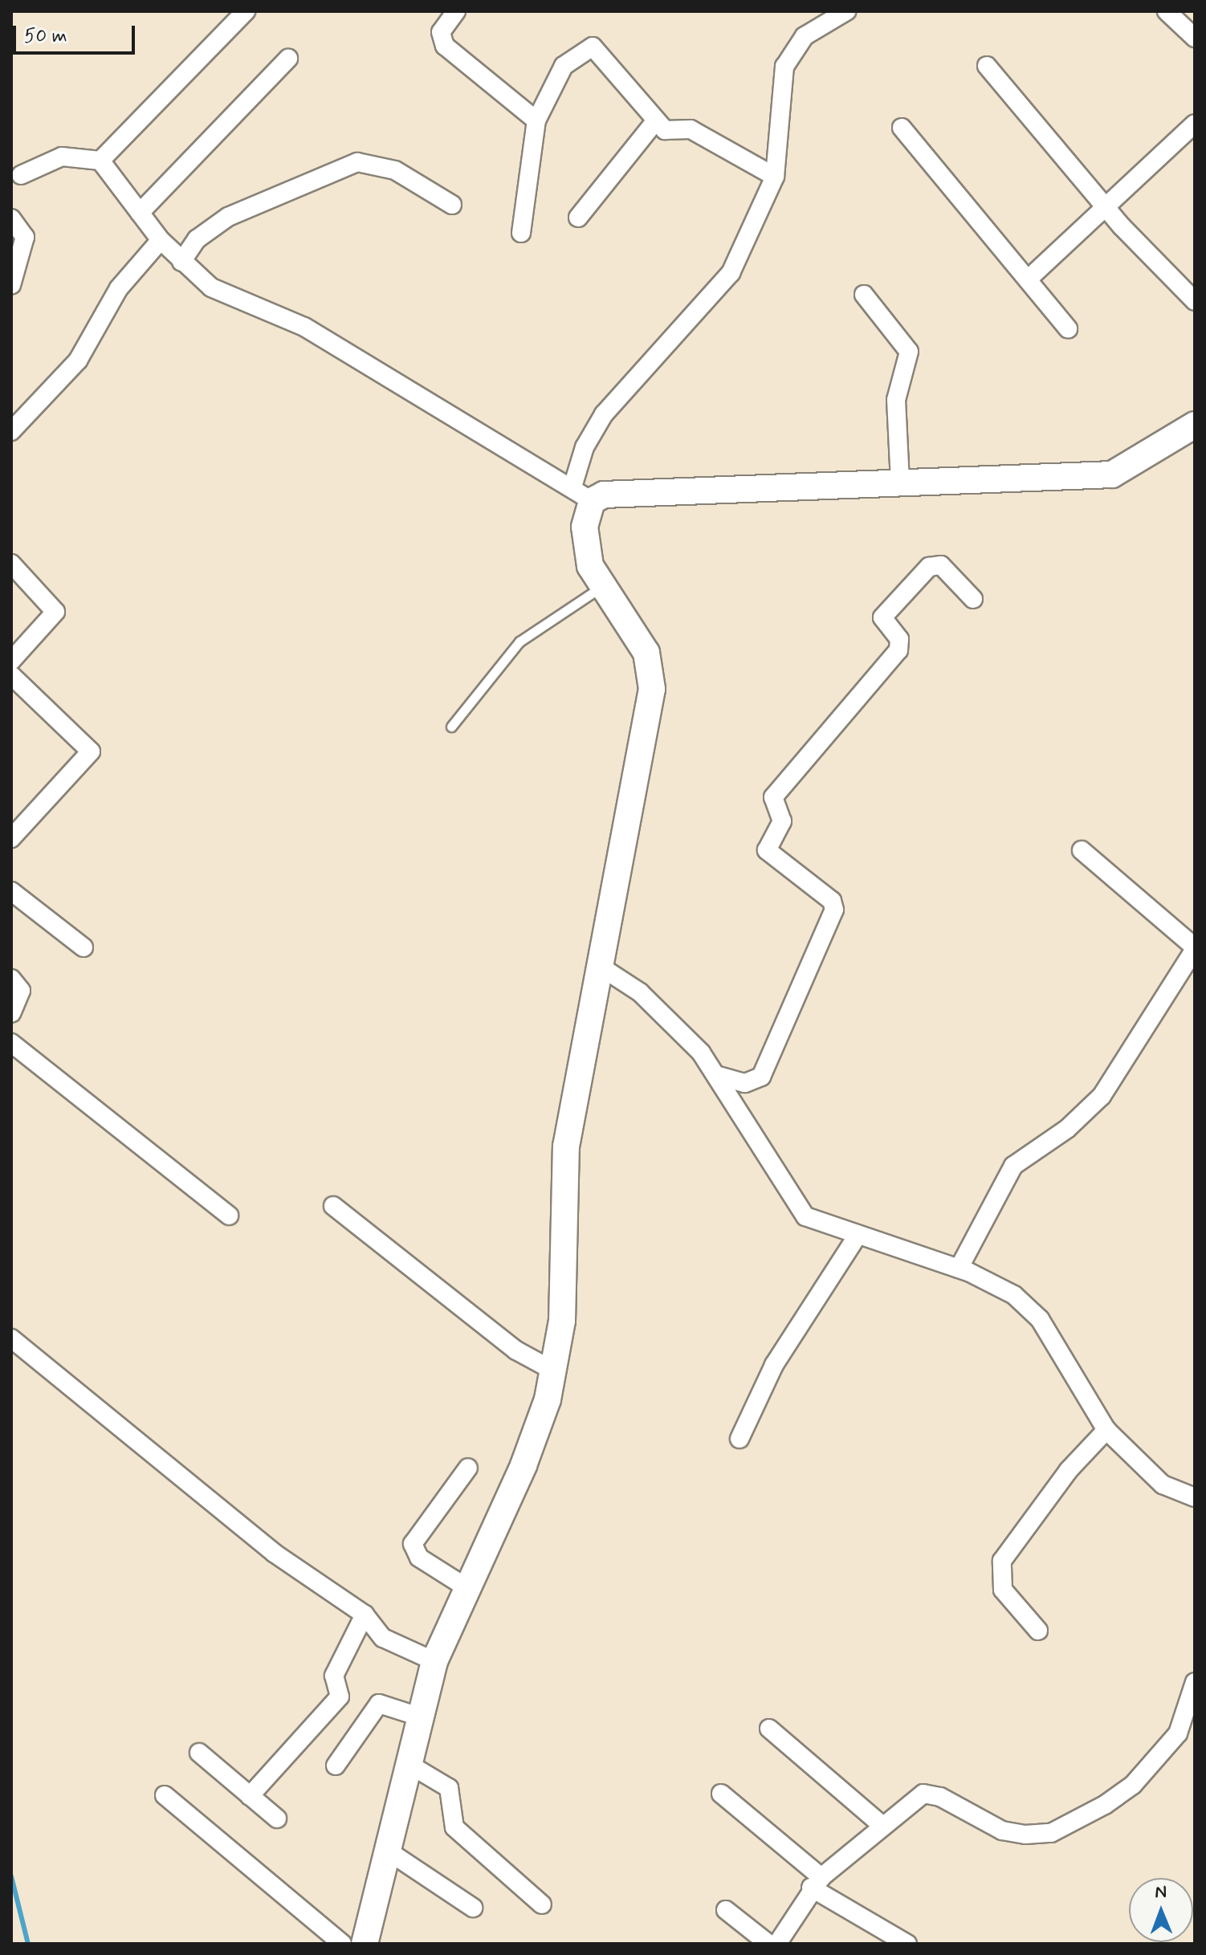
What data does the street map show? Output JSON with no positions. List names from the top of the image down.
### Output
{
  "scale_bar": "50 m",
  "north": "top"
}
